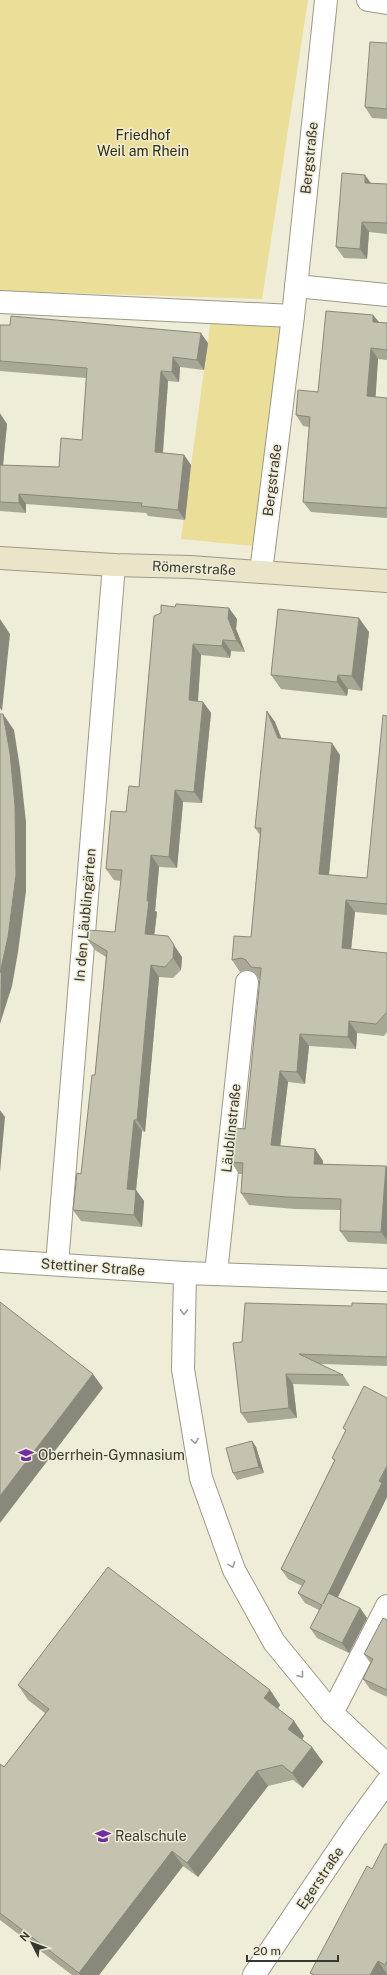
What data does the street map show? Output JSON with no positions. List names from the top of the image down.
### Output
{
  "streets": {
    "street": [
      "Bergstraße",
      "Römerstraße",
      "In den Läublingärten",
      "Läublinstraße",
      "Stettiner Straße",
      "Egerstraße"
    ]
  },
  "crossings": [
    ["Bergstraße", "Römerstraße"],
    ["Römerstraße", "In den Läublingärten"],
    ["In den Läublingärten", "Stettiner Straße"]
  ],
  "parks": ["Friedhof Weil am Rhein"],
  "places": {
    "school or university": ["Oberrhein-Gymnasium", "Realschule"]
  },
  "scale_bar": "20 m",
  "north": "top left"
}
